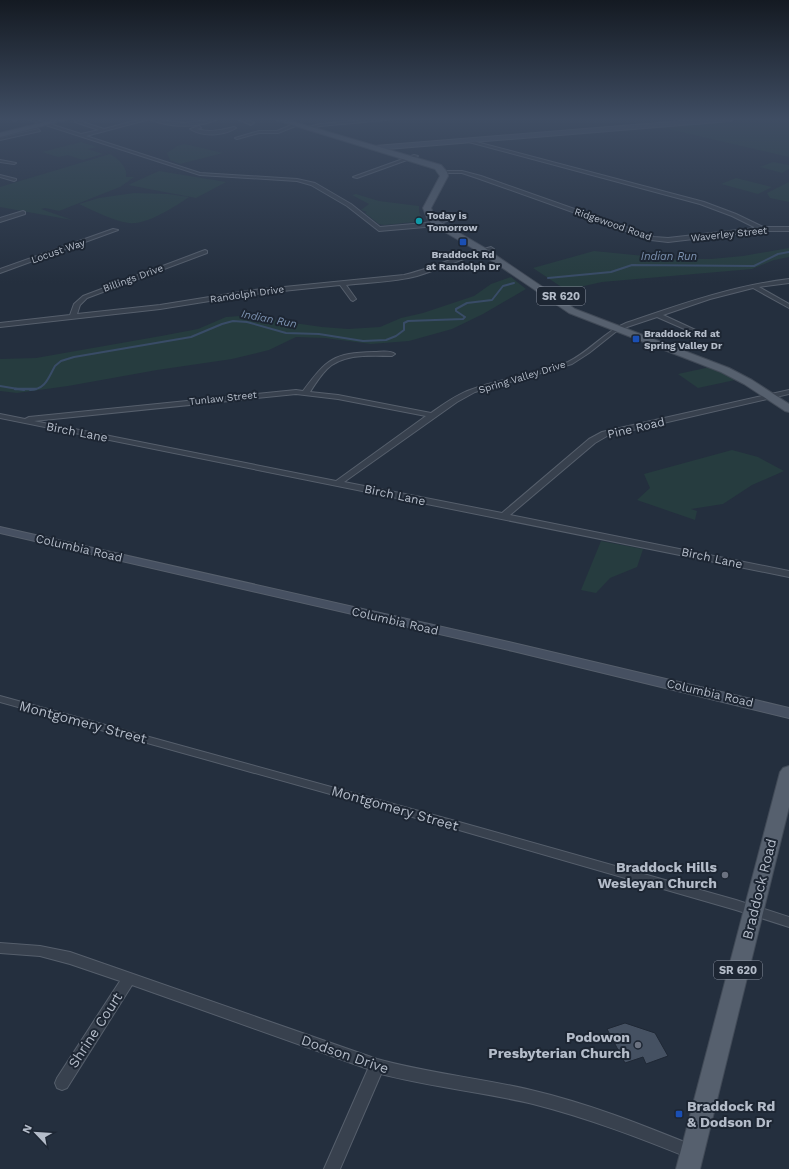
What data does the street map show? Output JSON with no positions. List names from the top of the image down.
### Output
{
  "streets": {
    "main road": ["SR 620", "Braddock Road"],
    "street": [
      "Ridgewood Road",
      "Waverley Street",
      "Locust Way",
      "Billings Drive",
      "Randolph Drive",
      "Spring Valley Drive",
      "Tunlaw Street",
      "Pine Road",
      "Birch Lane",
      "Columbia Road",
      "Montgomery Street",
      "Shrine Court",
      "Dodson Drive"
    ]
  },
  "crossings": [
    ["Ridgewood Road", "Waverley Street"],
    ["Billings Drive", "Randolph Drive"],
    ["Randolph Drive", "SR 620"],
    ["SR 620", "Spring Valley Drive"],
    ["SR 620", "Pine Road"],
    ["Spring Valley Drive", "Tunlaw Street"],
    ["Spring Valley Drive", "Birch Lane"],
    ["Tunlaw Street", "Birch Lane"],
    ["Pine Road", "Birch Lane"],
    ["Montgomery Street", "Braddock Road"],
    ["Braddock Road", "Dodson Drive"],
    ["Shrine Court", "Dodson Drive"]
  ],
  "water": ["Indian Run"],
  "places": {
    "other": ["Today is Tomorrow", "Braddock Hills Wesleyan Church", "Podowon Presbyterian Church"],
    "transit": ["Braddock Rd at Randolph Dr", "Braddock Rd at Spring Valley Dr", "Braddock Rd & Dodson Dr"]
  },
  "north": "top left"
}
